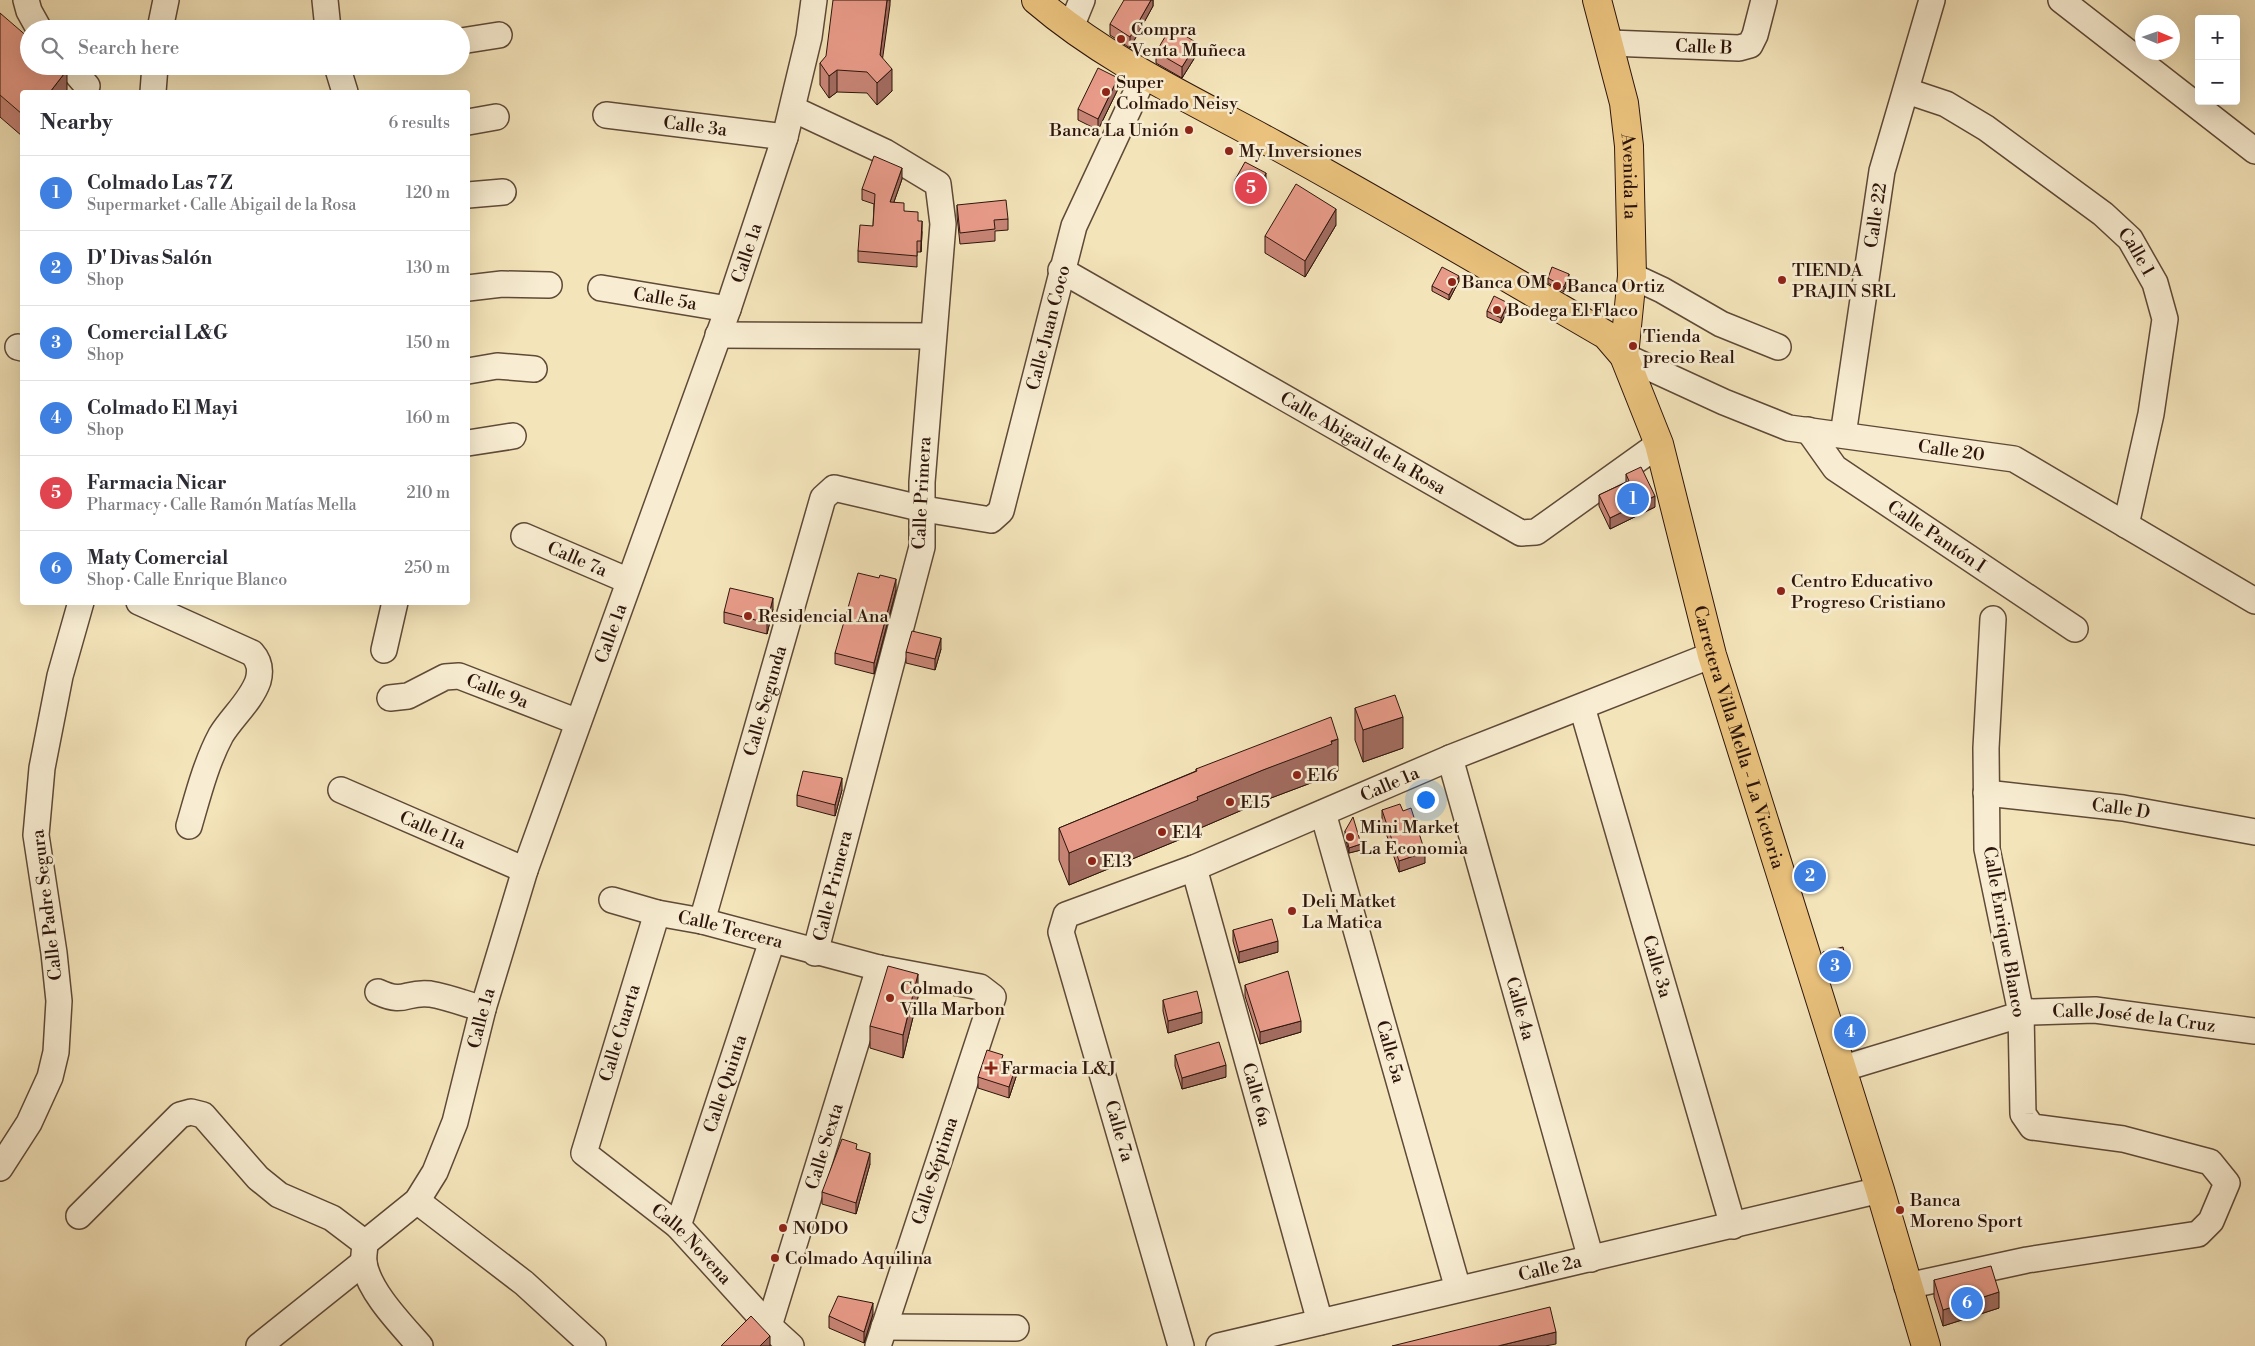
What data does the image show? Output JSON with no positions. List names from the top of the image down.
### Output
{
  "streets": {
    "main road": ["Avenida 1a", "Carretera Villa Mella - La Victoria"],
    "street": [
      "Calle B",
      "Calle 3a",
      "Calle 22",
      "Calle 1a",
      "Calle 1",
      "Calle 5a",
      "Calle Juan Coco",
      "Calle Abigail de la Rosa",
      "Calle 20",
      "Calle Primera",
      "Calle Pantón I",
      "Calle 7a",
      "Calle 9a",
      "Calle Segunda",
      "Calle D",
      "Calle 11a",
      "Calle Padre Segura",
      "Calle Tercera",
      "Calle Enrique Blanco",
      "Calle 4a",
      "Calle José de la Cruz",
      "Calle Cuarta",
      "Calle Quinta",
      "Calle 6a",
      "Calle Sexta",
      "Calle Séptima",
      "Calle Novena",
      "Calle 2a"
    ]
  },
  "crossings": [
    ["Calle B", "Avenida 1a"],
    ["Calle 3a", "Calle 1a"],
    ["Calle 3a", "Calle 2a"],
    ["Avenida 1a", "Calle 20"],
    ["Avenida 1a", "Carretera Villa Mella - La Victoria"],
    ["Calle 22", "Calle 1"],
    ["Calle 22", "Calle 20"],
    ["Calle 1a", "Calle 5a"],
    ["Calle 1a", "Calle Primera"],
    ["Calle 1a", "Calle 7a"],
    ["Calle 1a", "Calle 9a"],
    ["Calle 1a", "Carretera Villa Mella - La Victoria"],
    ["Calle 1a", "Calle 11a"],
    ["Calle 1a", "Calle 4a"],
    ["Calle 1a", "Calle 6a"],
    ["Calle 1", "Calle 20"],
    ["Calle 5a", "Calle 2a"],
    ["Calle Juan Coco", "Calle Abigail de la Rosa"],
    ["Calle Juan Coco", "Calle Primera"],
    ["Calle Juan Coco", "Calle Segunda"],
    ["Calle Abigail de la Rosa", "Carretera Villa Mella - La Victoria"],
    ["Calle 20", "Calle Pantón I"],
    ["Calle 20", "Carretera Villa Mella - La Victoria"],
    ["Calle Primera", "Calle Segunda"],
    ["Calle Primera", "Calle Tercera"],
    ["Calle Segunda", "Calle Tercera"],
    ["Carretera Villa Mella - La Victoria", "Calle Enrique Blanco"],
    ["Carretera Villa Mella - La Victoria", "Calle José de la Cruz"],
    ["Carretera Villa Mella - La Victoria", "Calle 2a"],
    ["Calle D", "Calle Enrique Blanco"],
    ["Calle Tercera", "Calle Cuarta"],
    ["Calle Tercera", "Calle Quinta"],
    ["Calle Tercera", "Calle Sexta"],
    ["Calle Tercera", "Calle Séptima"],
    ["Calle Enrique Blanco", "Calle José de la Cruz"],
    ["Calle 4a", "Calle 2a"],
    ["Calle Cuarta", "Calle Novena"],
    ["Calle Quinta", "Calle Novena"],
    ["Calle 6a", "Calle 2a"],
    ["Calle Sexta", "Calle Novena"]
  ],
  "places": {
    "other": [
      "Compra Venta Muñeca",
      "Super Colmado Neisy",
      "Banca La Unión",
      "My Inversiones",
      "TIENDA PRAJIN SRL",
      "Banca OM",
      "Banca Ortiz",
      "Bodega El Flaco",
      "Tienda precio Real",
      "Centro Educativo Progreso Cristiano",
      "Residencial Ana",
      "E16",
      "E15",
      "E14",
      "Mini Market La Economia",
      "E13",
      "Deli Matket La Matica",
      "Colmado Villa Marbon",
      "Banca Moreno Sport",
      "NODO",
      "Colmado Aquilina"
    ],
    "health": ["Farmacia L&J"]
  },
  "north": "right",
  "page": {
    "map_buttons": ["+", "−"],
    "search": "Search here",
    "heading": ["Nearby", "6 results"],
    "list": [
      {
        "mark": "1",
        "name": "Colmado Las 7 Z",
        "note": "Supermarket · Calle Abigail de la Rosa",
        "value": "120 m"
      },
      {
        "mark": "2",
        "name": "D' Divas Salón",
        "note": "Shop",
        "value": "130 m"
      },
      {
        "mark": "3",
        "name": "Comercial L&G",
        "note": "Shop",
        "value": "150 m"
      },
      {
        "mark": "4",
        "name": "Colmado El Mayi",
        "note": "Shop",
        "value": "160 m"
      },
      {
        "mark": "5",
        "name": "Farmacia Nicar",
        "note": "Pharmacy · Calle Ramón Matías Mella",
        "value": "210 m"
      },
      {
        "mark": "6",
        "name": "Maty Comercial",
        "note": "Shop · Calle Enrique Blanco",
        "value": "250 m"
      }
    ],
    "pins": [
      "5",
      "1",
      "2",
      "3",
      "4",
      "6"
    ]
  }
}
